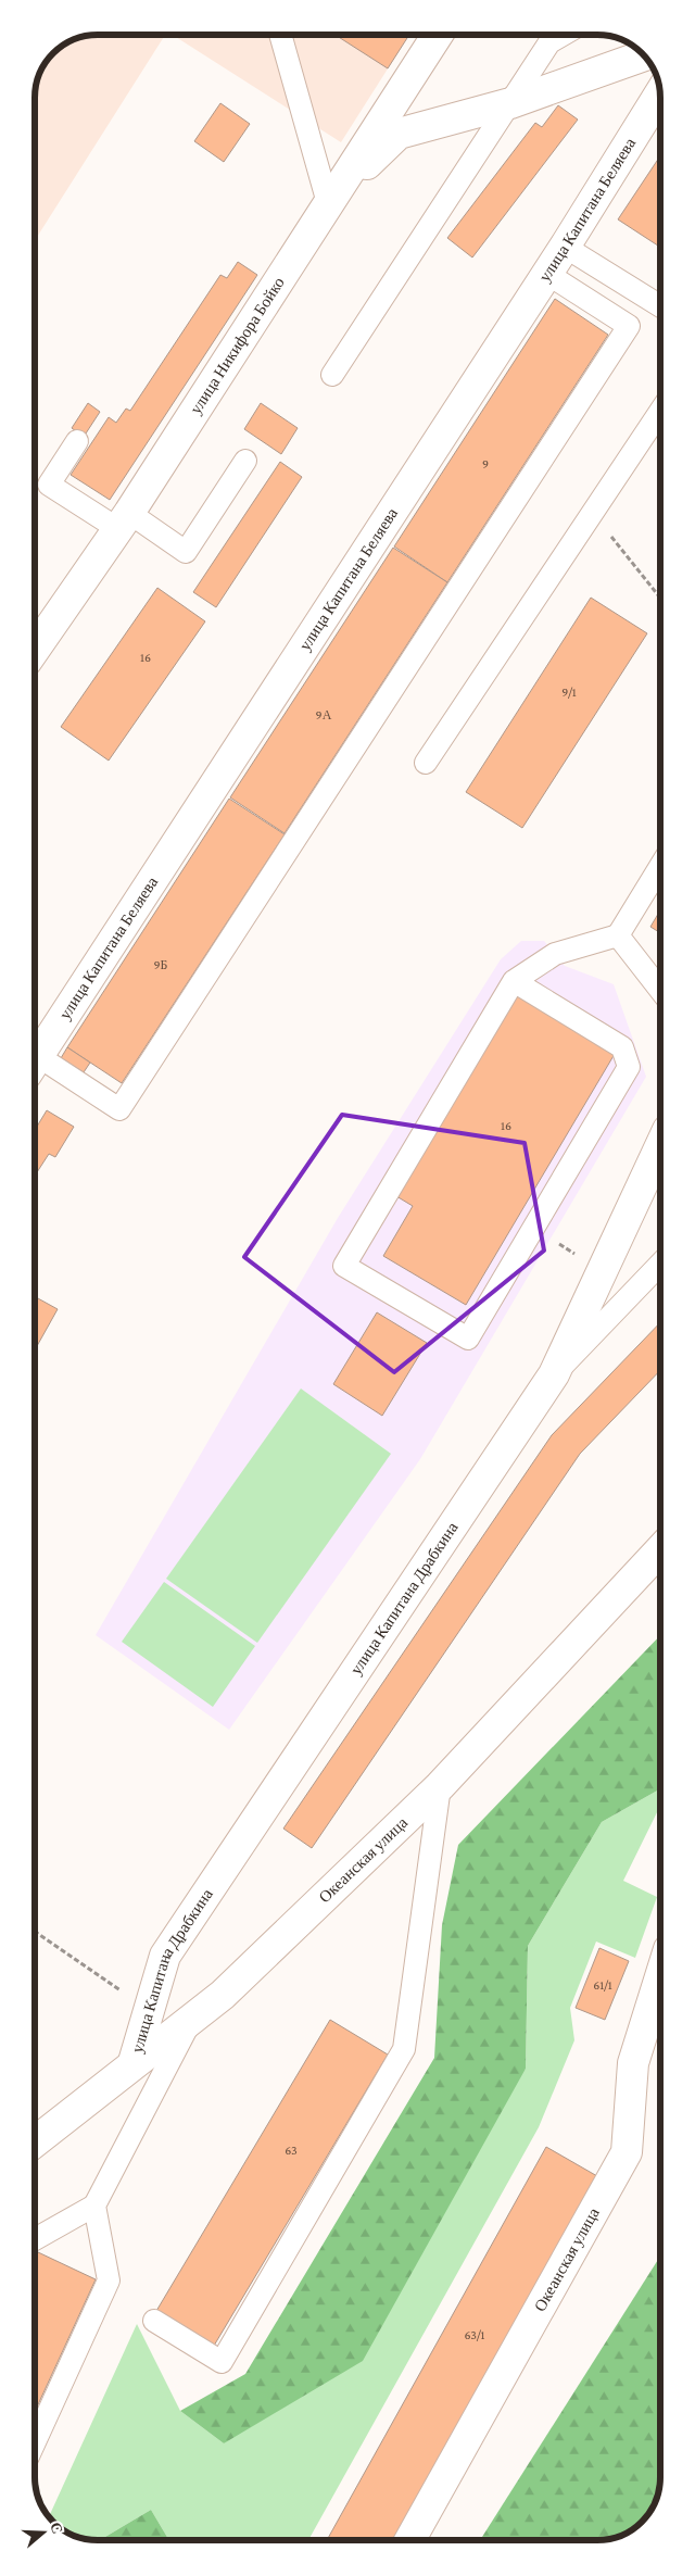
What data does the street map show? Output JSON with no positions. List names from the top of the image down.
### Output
{
  "streets": {
    "street": [
      "улица Капитана Беляева",
      "улица Никифора Бойко",
      "улица Капитана Драбкина",
      "Океанская улица"
    ]
  },
  "crossings": [
    ["улица Капитана Драбкина", "Океанская улица"]
  ],
  "house_numbers": [
    "9",
    "16",
    "9/1",
    "9А",
    "9Б",
    "16",
    "61/1",
    "63",
    "63/1"
  ],
  "north": "right"
}
